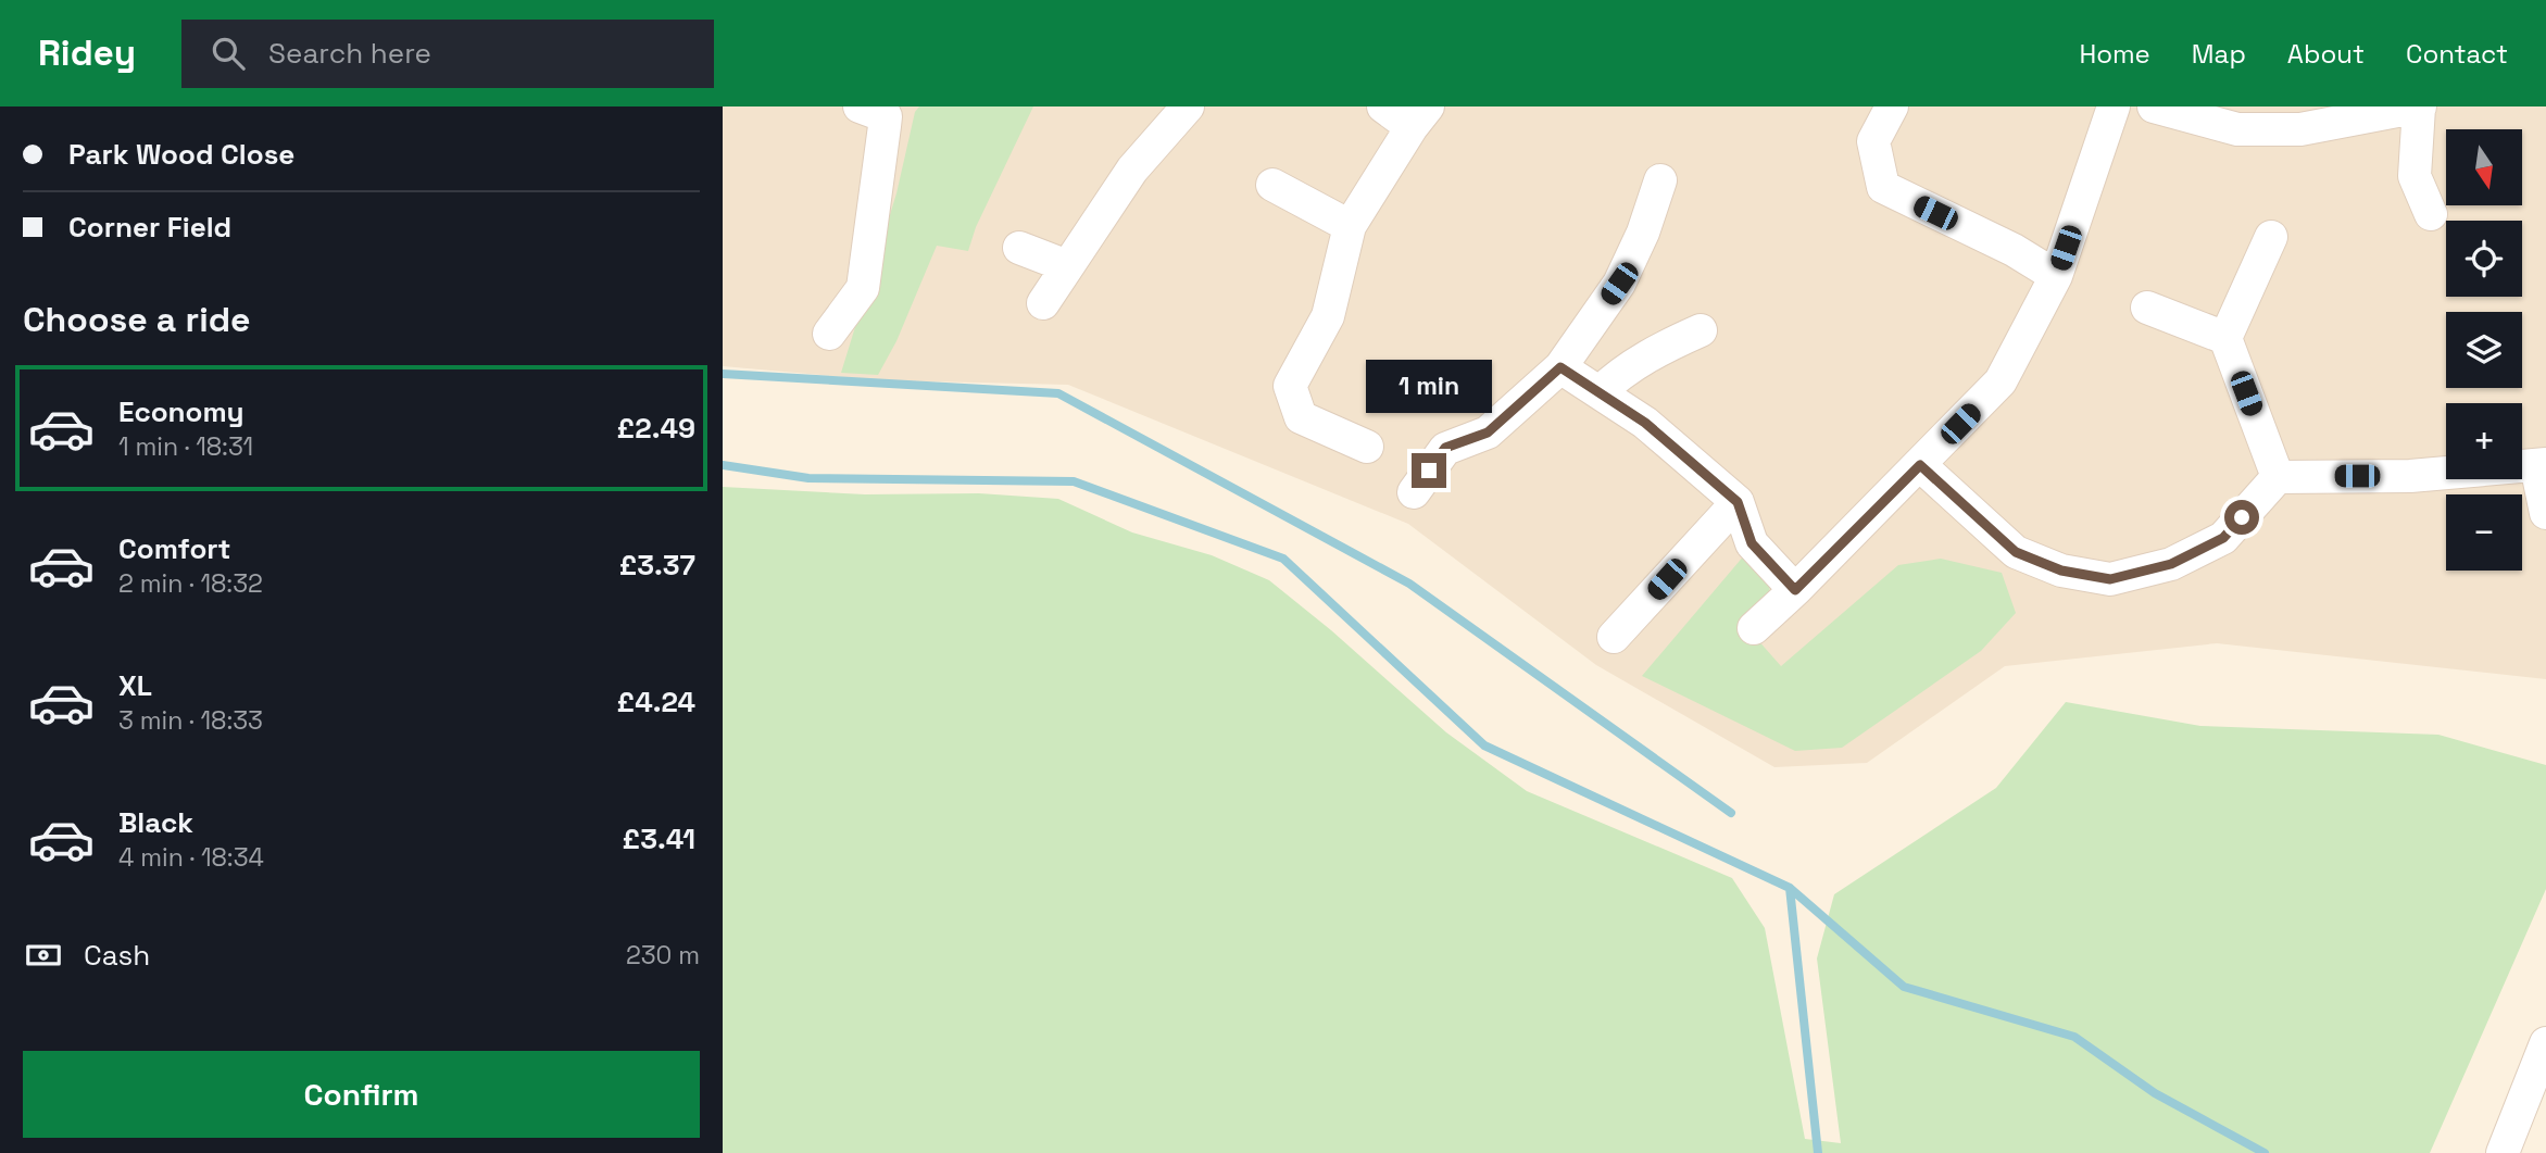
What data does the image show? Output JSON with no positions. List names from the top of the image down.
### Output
{
  "north": "bottom",
  "page": {
    "header": "Ridey",
    "search": "Search here",
    "nav": [
      "Home",
      "Map",
      "About",
      "Contact"
    ],
    "banner": ["Park Wood Close", "Corner Field"],
    "map_buttons": ["+", "−"],
    "heading": "Choose a ride",
    "bubble": "1 min",
    "list": [
      {
        "name": "Economy",
        "note": "1 min · 18:31",
        "value": "£2.49"
      },
      {
        "name": "Comfort",
        "note": "2 min · 18:32",
        "value": "£3.37"
      },
      {
        "name": "XL",
        "note": "3 min · 18:33",
        "value": "£4.24"
      },
      {
        "name": "Black",
        "note": "4 min · 18:34",
        "value": "£3.41"
      }
    ],
    "pay": ["Cash", "230 m"],
    "buttons": "Confirm"
  }
}
